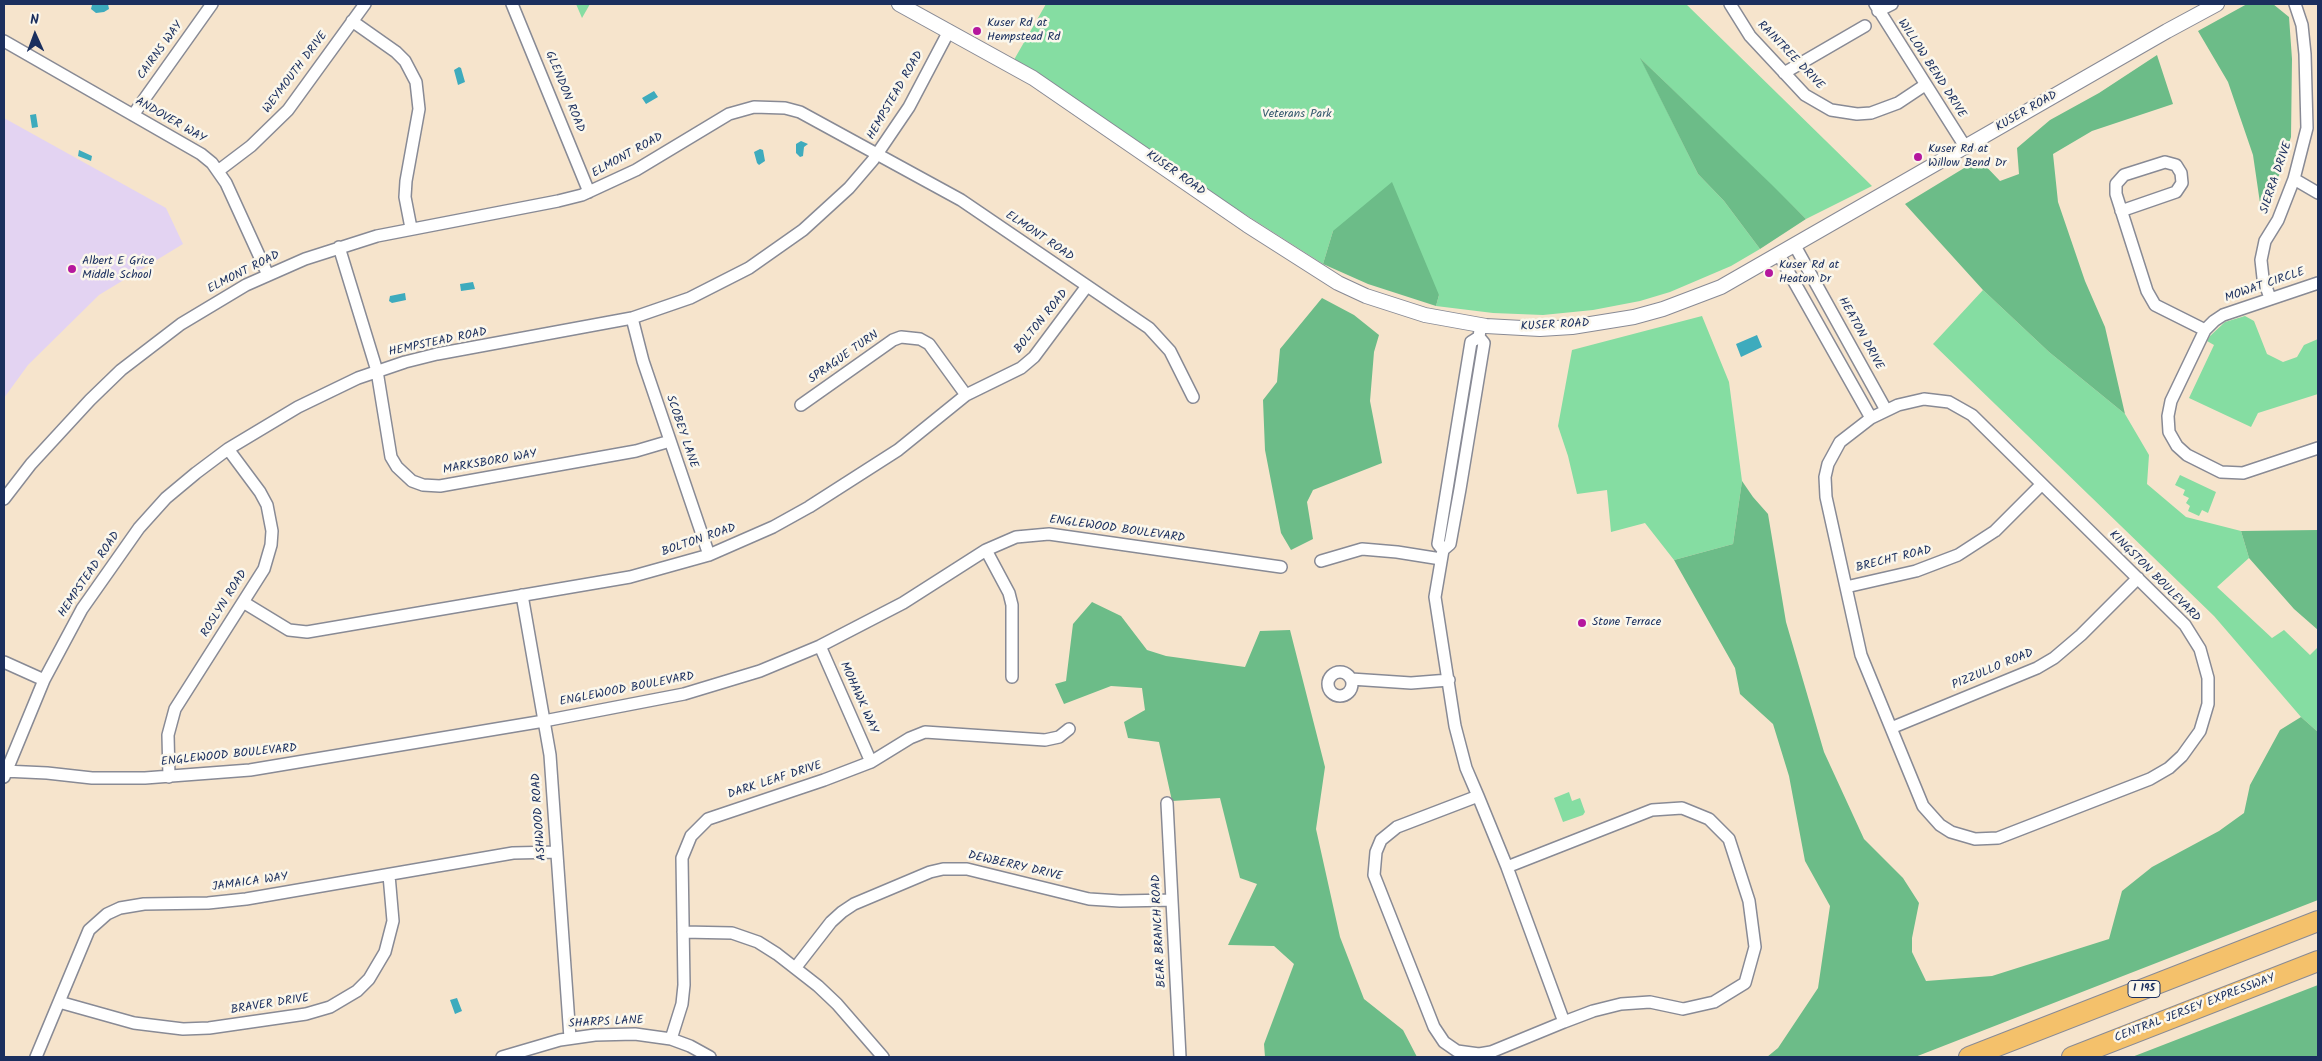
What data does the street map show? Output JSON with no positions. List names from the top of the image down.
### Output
{
  "streets": {
    "highway": ["I 195", "CENTRAL JERSEY EXPRESSWAY"],
    "street": [
      "CAIRNS WAY",
      "RAINTREE DRIVE",
      "WILLOW BEND DRIVE",
      "WEYMOUTH DRIVE",
      "GLENDON ROAD",
      "HEMPSTEAD ROAD",
      "KUSER ROAD",
      "ANDOVER WAY",
      "ELMONT ROAD",
      "SIERRA DRIVE",
      "MOWAT CIRCLE",
      "BOLTON ROAD",
      "HEATON DRIVE",
      "SPRAGUE TURN",
      "SCOBEY LANE",
      "MARKSBORO WAY",
      "ENGLEWOOD BOULEVARD",
      "BRECHT ROAD",
      "KINGSTON BOULEVARD",
      "ROSLYN ROAD",
      "PIZZULLO ROAD",
      "MOHAWK WAY",
      "DARK LEAF DRIVE",
      "ASHWOOD ROAD",
      "DEWBERRY DRIVE",
      "JAMAICA WAY",
      "BEAR BRANCH ROAD",
      "BRAVER DRIVE",
      "SHARPS LANE"
    ]
  },
  "crossings": [
    ["CAIRNS WAY", "ANDOVER WAY"],
    ["RAINTREE DRIVE", "WILLOW BEND DRIVE"],
    ["WILLOW BEND DRIVE", "KUSER ROAD"],
    ["WEYMOUTH DRIVE", "ANDOVER WAY"],
    ["GLENDON ROAD", "ELMONT ROAD"],
    ["HEMPSTEAD ROAD", "KUSER ROAD"],
    ["HEMPSTEAD ROAD", "ELMONT ROAD"],
    ["HEMPSTEAD ROAD", "SCOBEY LANE"],
    ["HEMPSTEAD ROAD", "MARKSBORO WAY"],
    ["HEMPSTEAD ROAD", "ENGLEWOOD BOULEVARD"],
    ["HEMPSTEAD ROAD", "ROSLYN ROAD"],
    ["KUSER ROAD", "HEATON DRIVE"],
    ["ANDOVER WAY", "ELMONT ROAD"],
    ["ELMONT ROAD", "BOLTON ROAD"],
    ["ELMONT ROAD", "MARKSBORO WAY"],
    ["SIERRA DRIVE", "MOWAT CIRCLE"],
    ["BOLTON ROAD", "SPRAGUE TURN"],
    ["BOLTON ROAD", "SCOBEY LANE"],
    ["BOLTON ROAD", "ROSLYN ROAD"],
    ["BOLTON ROAD", "ASHWOOD ROAD"],
    ["HEATON DRIVE", "KINGSTON BOULEVARD"],
    ["SCOBEY LANE", "MARKSBORO WAY"],
    ["ENGLEWOOD BOULEVARD", "ROSLYN ROAD"],
    ["ENGLEWOOD BOULEVARD", "MOHAWK WAY"],
    ["ENGLEWOOD BOULEVARD", "ASHWOOD ROAD"],
    ["BRECHT ROAD", "KINGSTON BOULEVARD"],
    ["KINGSTON BOULEVARD", "PIZZULLO ROAD"],
    ["MOHAWK WAY", "DARK LEAF DRIVE"],
    ["DARK LEAF DRIVE", "SHARPS LANE"],
    ["ASHWOOD ROAD", "JAMAICA WAY"],
    ["ASHWOOD ROAD", "SHARPS LANE"],
    ["DEWBERRY DRIVE", "BEAR BRANCH ROAD"],
    ["JAMAICA WAY", "BRAVER DRIVE"]
  ],
  "parks": ["Veterans Park"],
  "places": [
    "Kuser Rd at Hempstead Rd",
    "Kuser Rd at Willow Bend Dr",
    "Albert E Grice Middle School",
    "Kuser Rd at Heaton Dr",
    "Stone Terrace"
  ],
  "north": "top"
}
